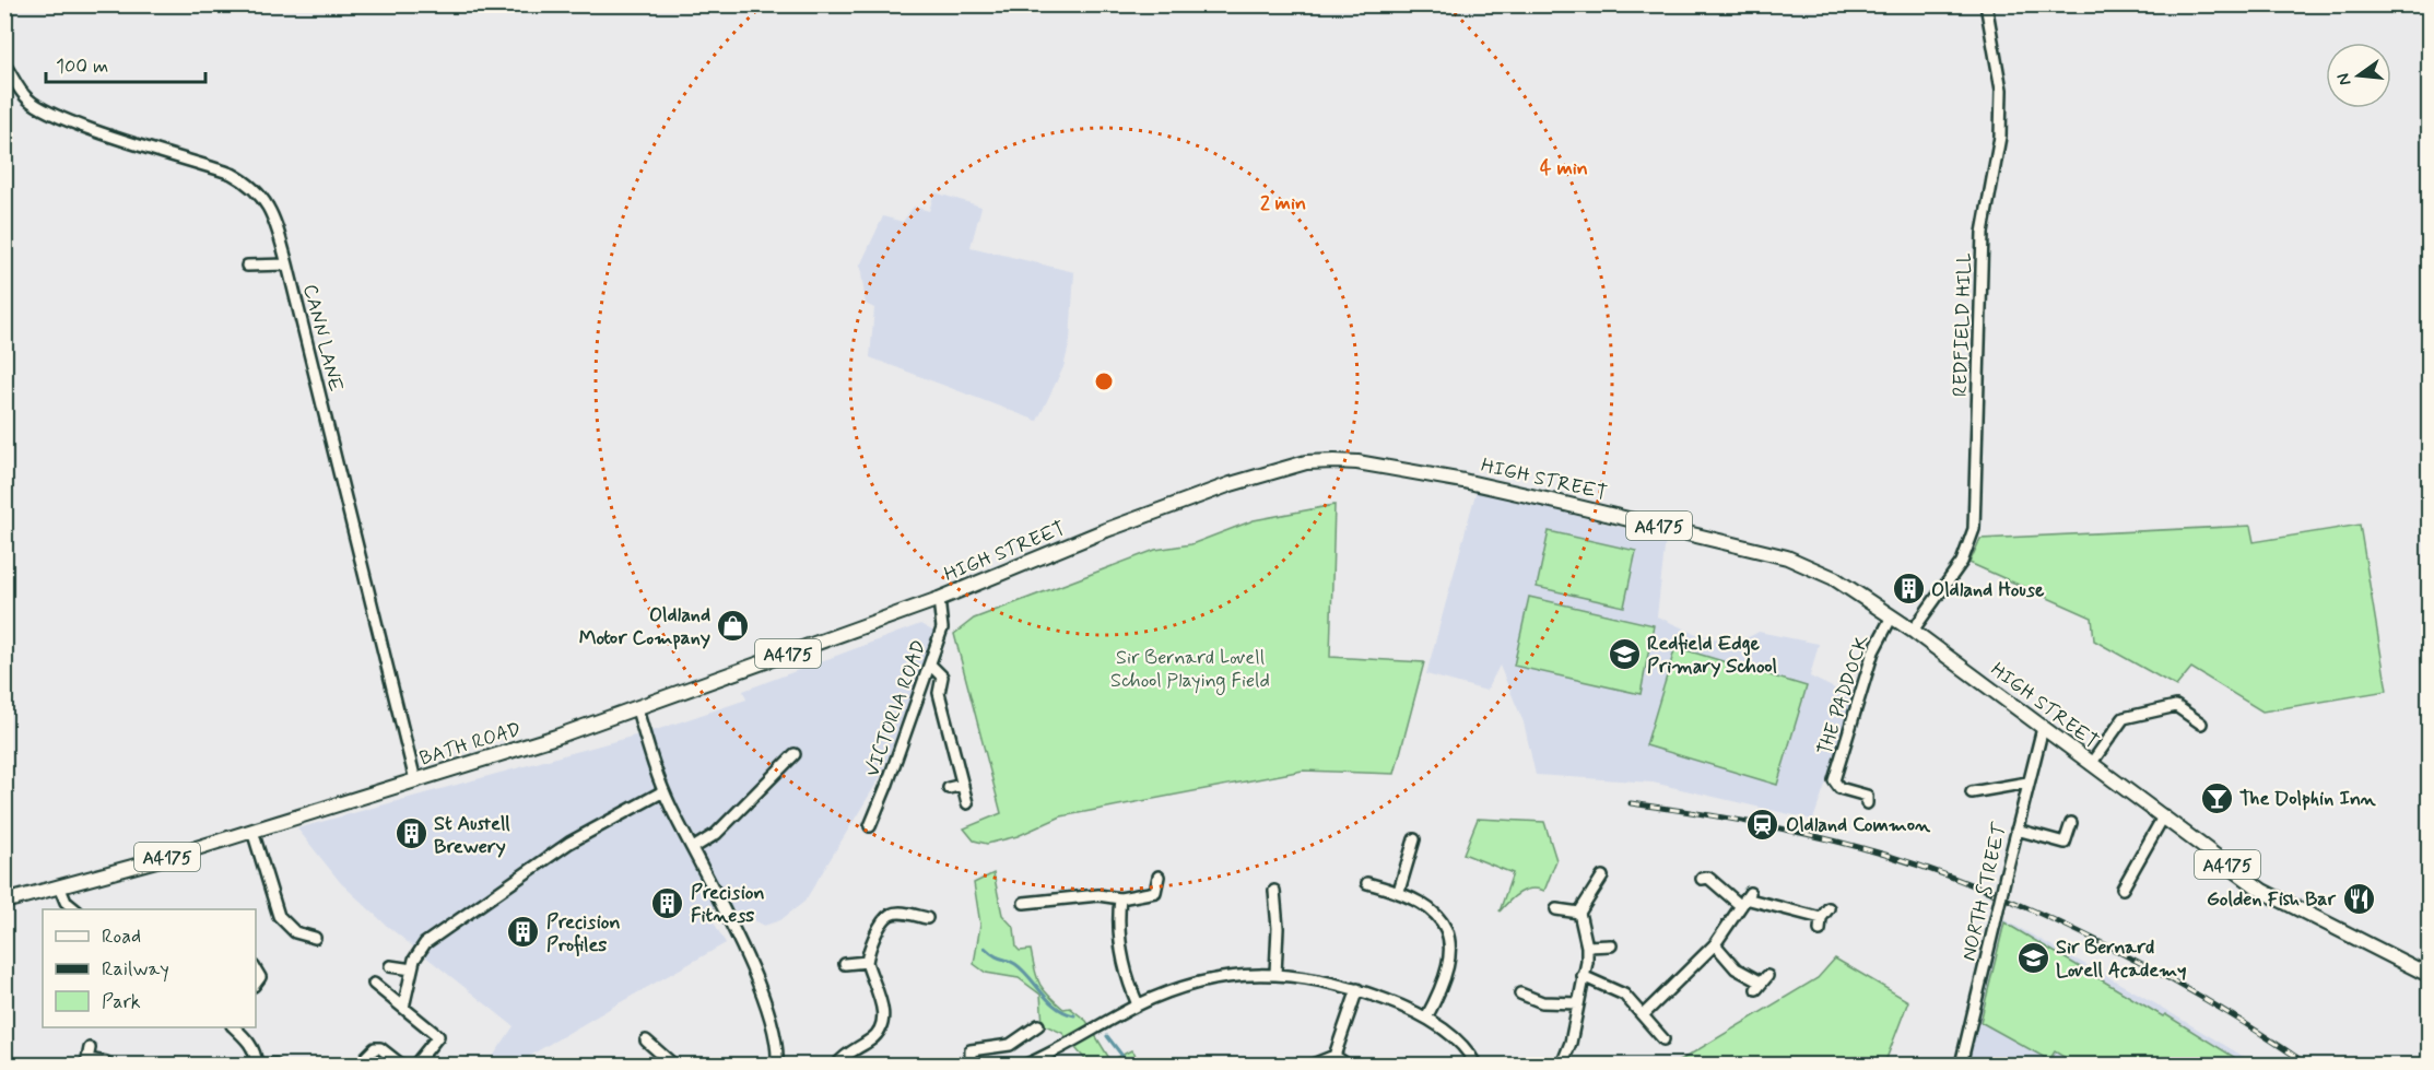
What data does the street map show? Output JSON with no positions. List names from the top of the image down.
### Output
{
  "streets": {
    "main road": ["HIGH STREET", "A4175", "BATH ROAD"],
    "street": [
      "REDFIELD HILL",
      "CANN LANE",
      "THE PADDOCK",
      "VICTORIA ROAD",
      "NORTH STREET"
    ]
  },
  "crossings": [
    ["REDFIELD HILL", "HIGH STREET"],
    ["CANN LANE", "BATH ROAD"],
    ["HIGH STREET", "THE PADDOCK"],
    ["HIGH STREET", "VICTORIA ROAD"],
    ["HIGH STREET", "BATH ROAD"],
    ["HIGH STREET", "NORTH STREET"],
    ["VICTORIA ROAD", "BATH ROAD"]
  ],
  "parks": ["Sir Bernard Lovell School Playing Field"],
  "places": {
    "building": [
      "Oldland House",
      "St Austell Brewery",
      "Precision Fitness",
      "Precision Profiles"
    ],
    "shop": ["Oldland Motor Company"],
    "school or university": ["Redfield Edge Primary School", "Sir Bernard Lovell Academy"],
    "bar": ["The Dolphin Inn"],
    "station": ["Oldland Common"],
    "restaurant": ["Golden Fish Bar"]
  },
  "legend": ["Road", "Railway", "Park"],
  "scale_bar": "100 m",
  "north": "left",
  "rings": ["4 min", "2 min"]
}
